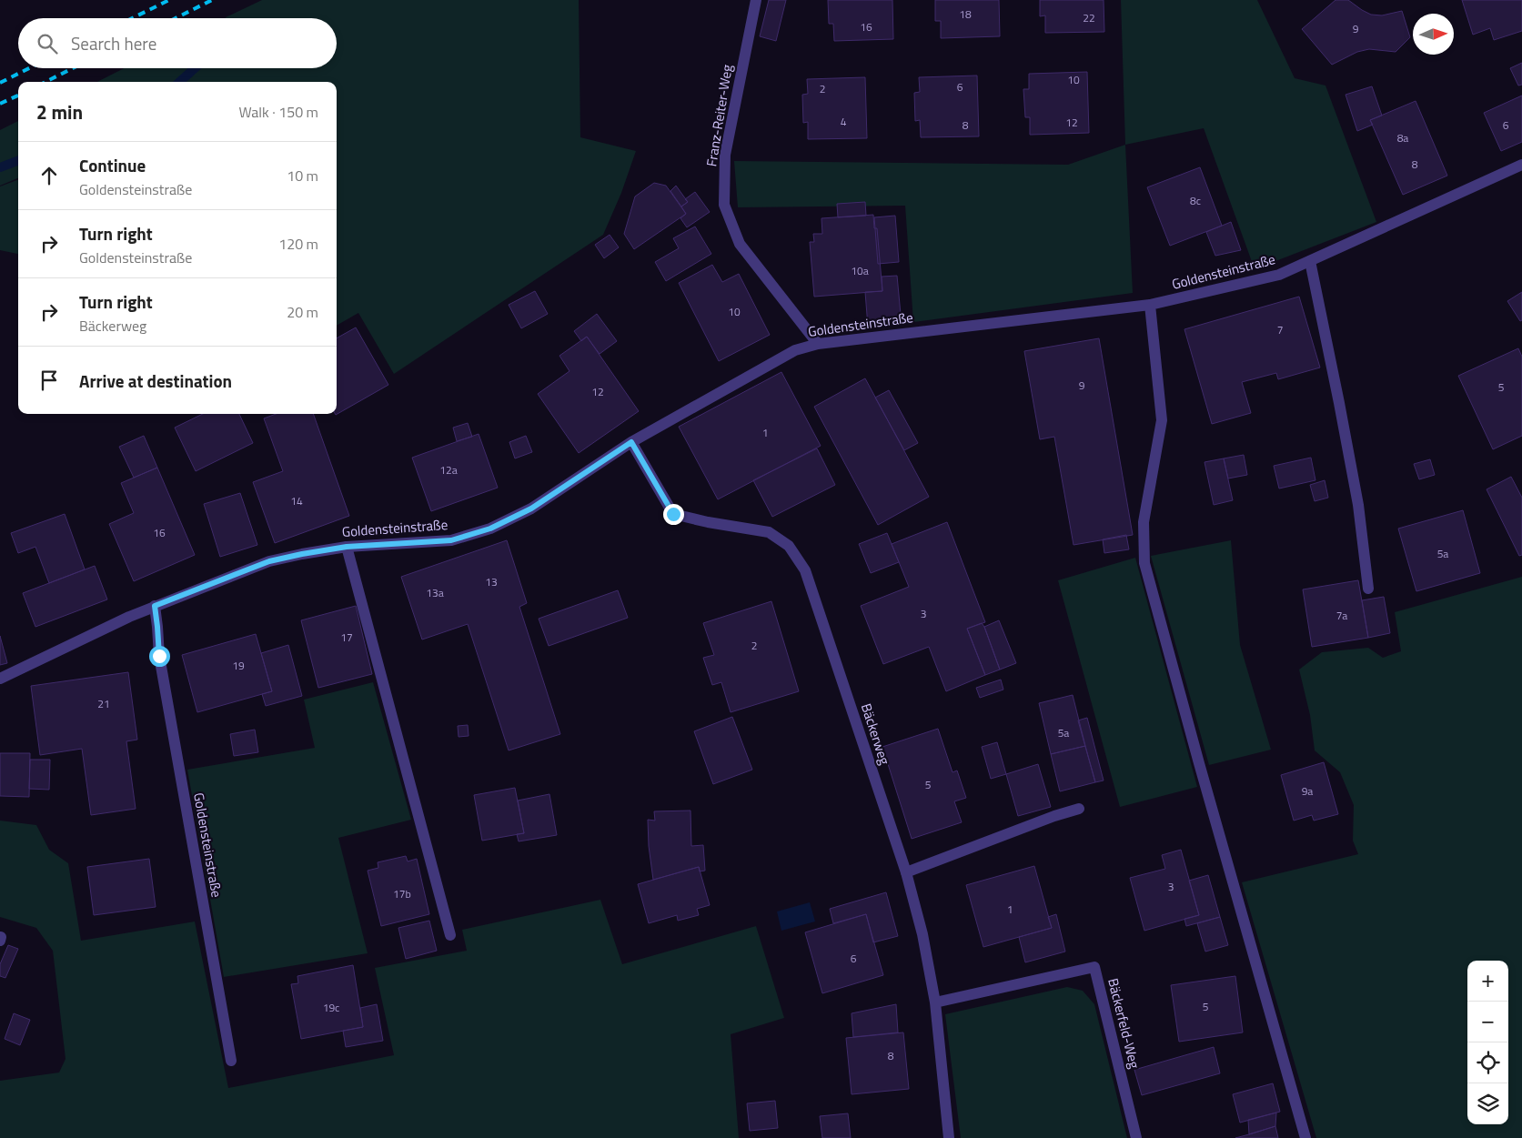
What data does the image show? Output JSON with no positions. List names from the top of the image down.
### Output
{
  "streets": {
    "street": [
      "Franz-Reiter-Weg",
      "Goldensteinstraße",
      "Bäckerweg",
      "Bäckerfeld-Weg"
    ]
  },
  "crossings": [
    ["Franz-Reiter-Weg", "Goldensteinstraße"],
    ["Goldensteinstraße", "Bäckerweg"],
    ["Bäckerweg", "Bäckerfeld-Weg"]
  ],
  "house_numbers": [
    "18",
    "22",
    "16",
    "9",
    "10",
    "6",
    "2",
    "4",
    "12",
    "8",
    "6",
    "8a",
    "8",
    "8c",
    "10a",
    "10",
    "7",
    "9",
    "5",
    "12",
    "1",
    "12a",
    "14",
    "16",
    "5a",
    "13",
    "13a",
    "3",
    "7a",
    "17",
    "2",
    "19",
    "21",
    "5a",
    "5",
    "9a",
    "3",
    "17b",
    "1",
    "6",
    "5",
    "19c",
    "8"
  ],
  "north": "right",
  "page": {
    "search": "Search here",
    "heading": ["2 min", "Walk · 150 m"],
    "list": [
      ["Continue", "Goldensteinstraße", "10 m"],
      ["Turn right", "Goldensteinstraße", "120 m"],
      ["Turn right", "Bäckerweg", "20 m"],
      "Arrive at destination"
    ],
    "map_buttons": ["+", "−"]
  }
}
